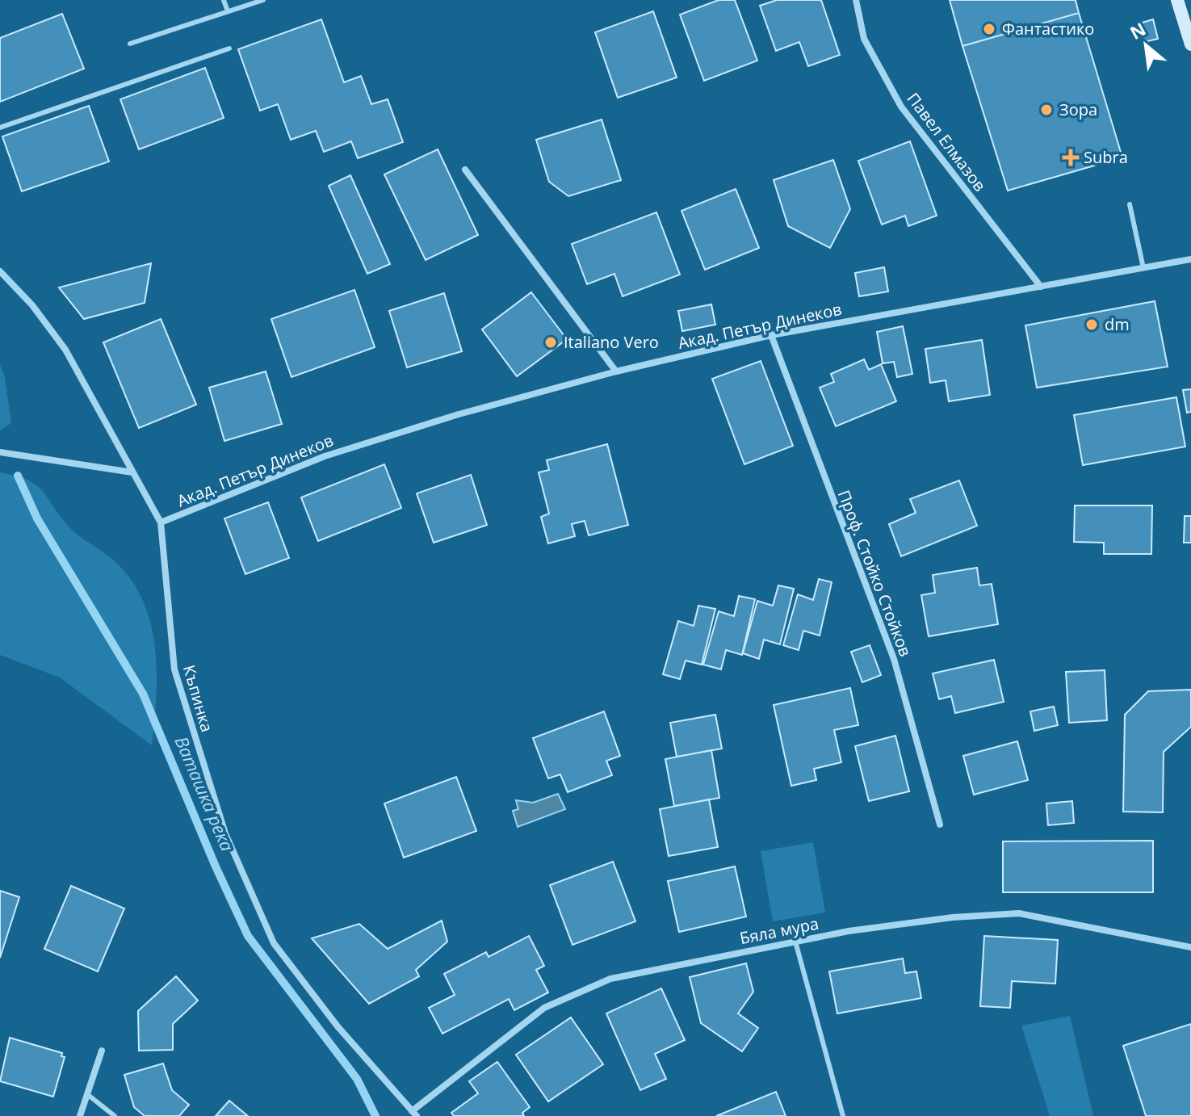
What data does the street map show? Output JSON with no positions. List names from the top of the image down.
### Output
{
  "streets": {
    "street": [
      "Павел Елмазов",
      "Акад. Петър Динеков",
      "Проф. Стойко Стойков",
      "Къпинка",
      "Бяла мура"
    ]
  },
  "crossings": [
    ["Павел Елмазов", "Акад. Петър Динеков"],
    ["Акад. Петър Динеков", "Проф. Стойко Стойков"],
    ["Акад. Петър Динеков", "Къпинка"],
    ["Къпинка", "Бяла мура"]
  ],
  "water": ["Ваташка река"],
  "places": {
    "other": [
      "Фантастико",
      "Зора",
      "dm",
      "Italiano Vero"
    ],
    "health": ["Subra"]
  },
  "north": "top left"
}
